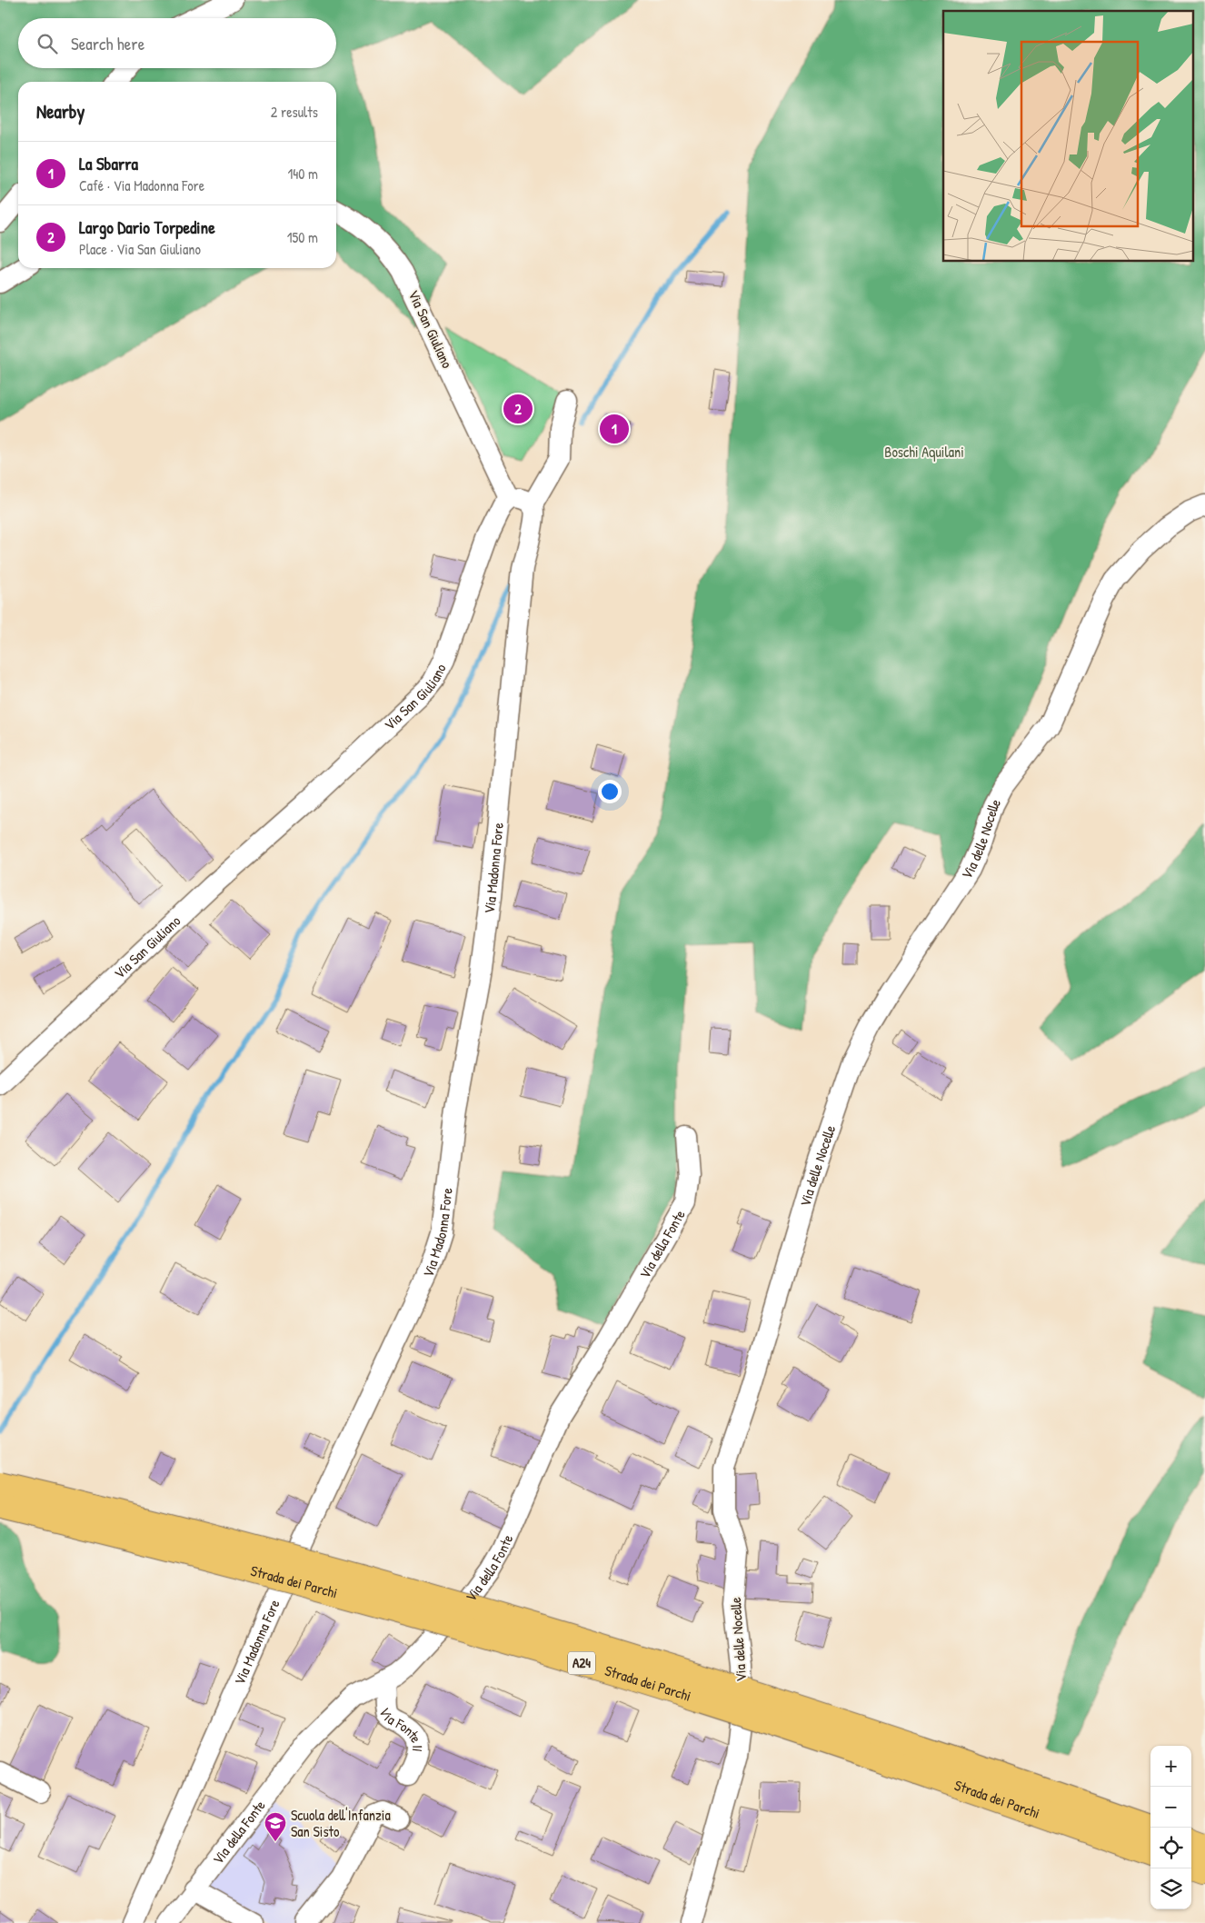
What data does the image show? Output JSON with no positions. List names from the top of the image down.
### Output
{
  "streets": {
    "highway": ["Strada dei Parchi", "A24"],
    "street": [
      "Via San Giuliano",
      "Via delle Nocelle",
      "Via Madonna Fore",
      "Via della Fonte",
      "Via Fonte II"
    ]
  },
  "crossings": [
    ["Via della Fonte", "Via Fonte II"]
  ],
  "parks": ["Boschi Aquilani"],
  "places": {
    "school or university": ["Scuola dell'Infanzia San Sisto"]
  },
  "page": {
    "search": "Search here",
    "heading": ["Nearby", "2 results"],
    "list": [
      {
        "mark": "1",
        "name": "La Sbarra",
        "note": "Café · Via Madonna Fore",
        "value": "140 m"
      },
      {
        "mark": "2",
        "name": "Largo Dario Torpedine",
        "note": "Place · Via San Giuliano",
        "value": "150 m"
      }
    ],
    "pins": ["2", "1"],
    "map_buttons": ["+", "−"]
  }
}
